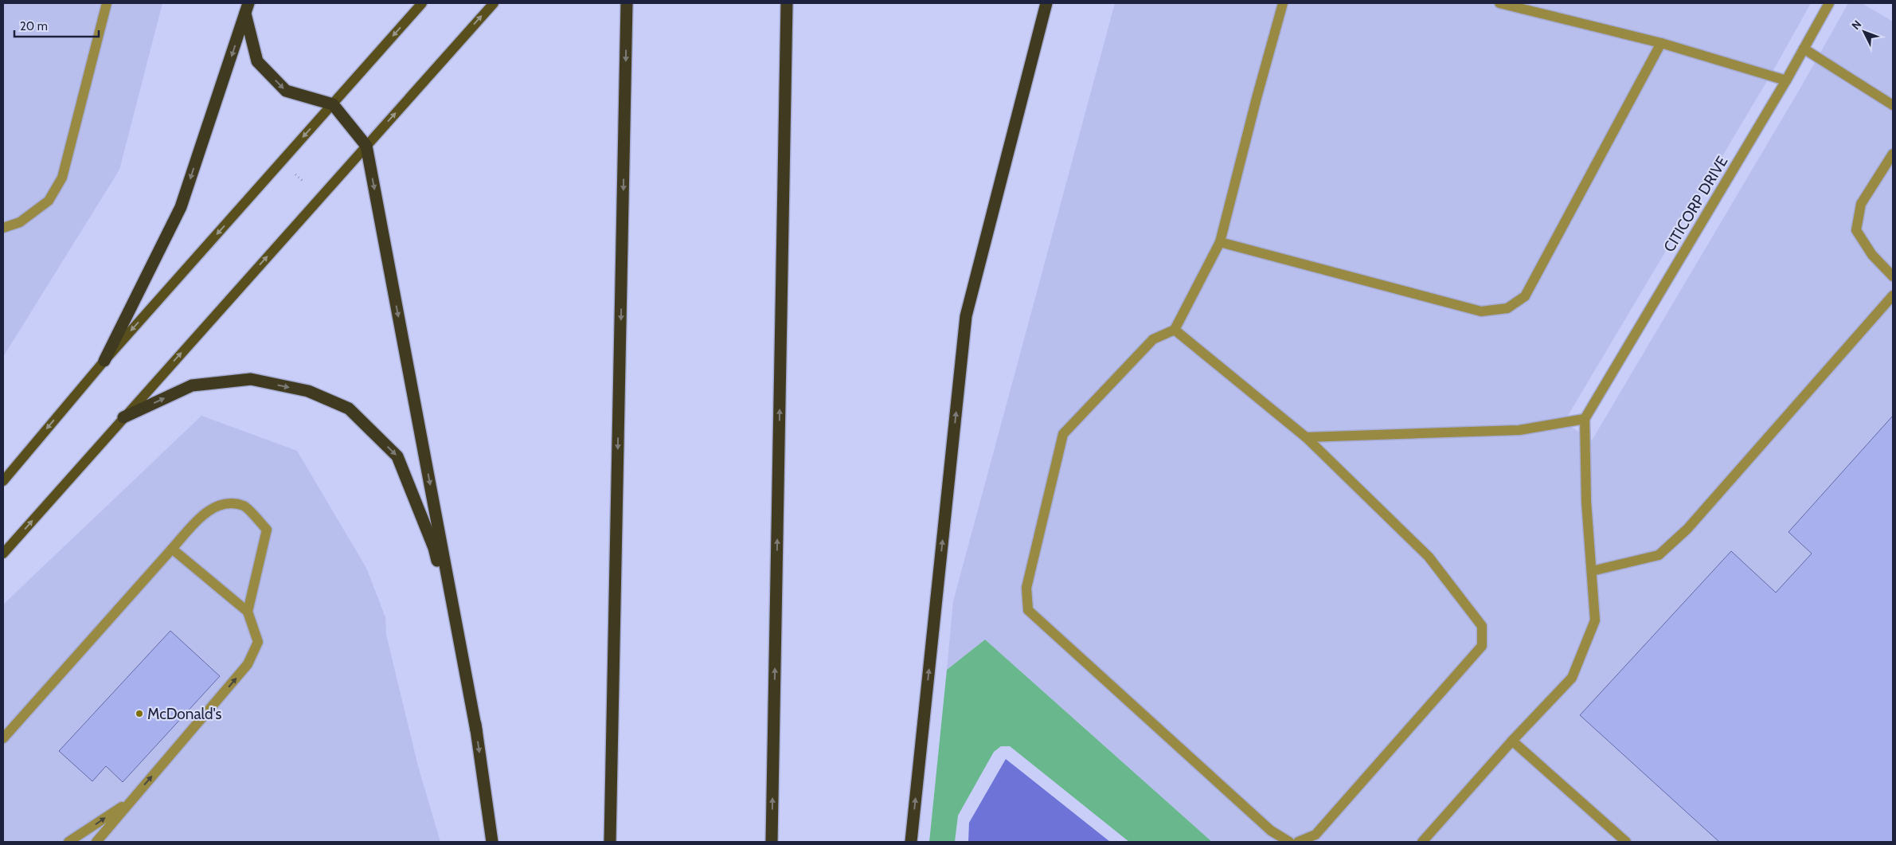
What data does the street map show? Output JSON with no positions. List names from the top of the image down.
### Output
{
  "streets": {
    "street": ["CITICORP DRIVE"]
  },
  "places": ["McDonald's"],
  "scale_bar": "20 m",
  "north": "top left"
}
